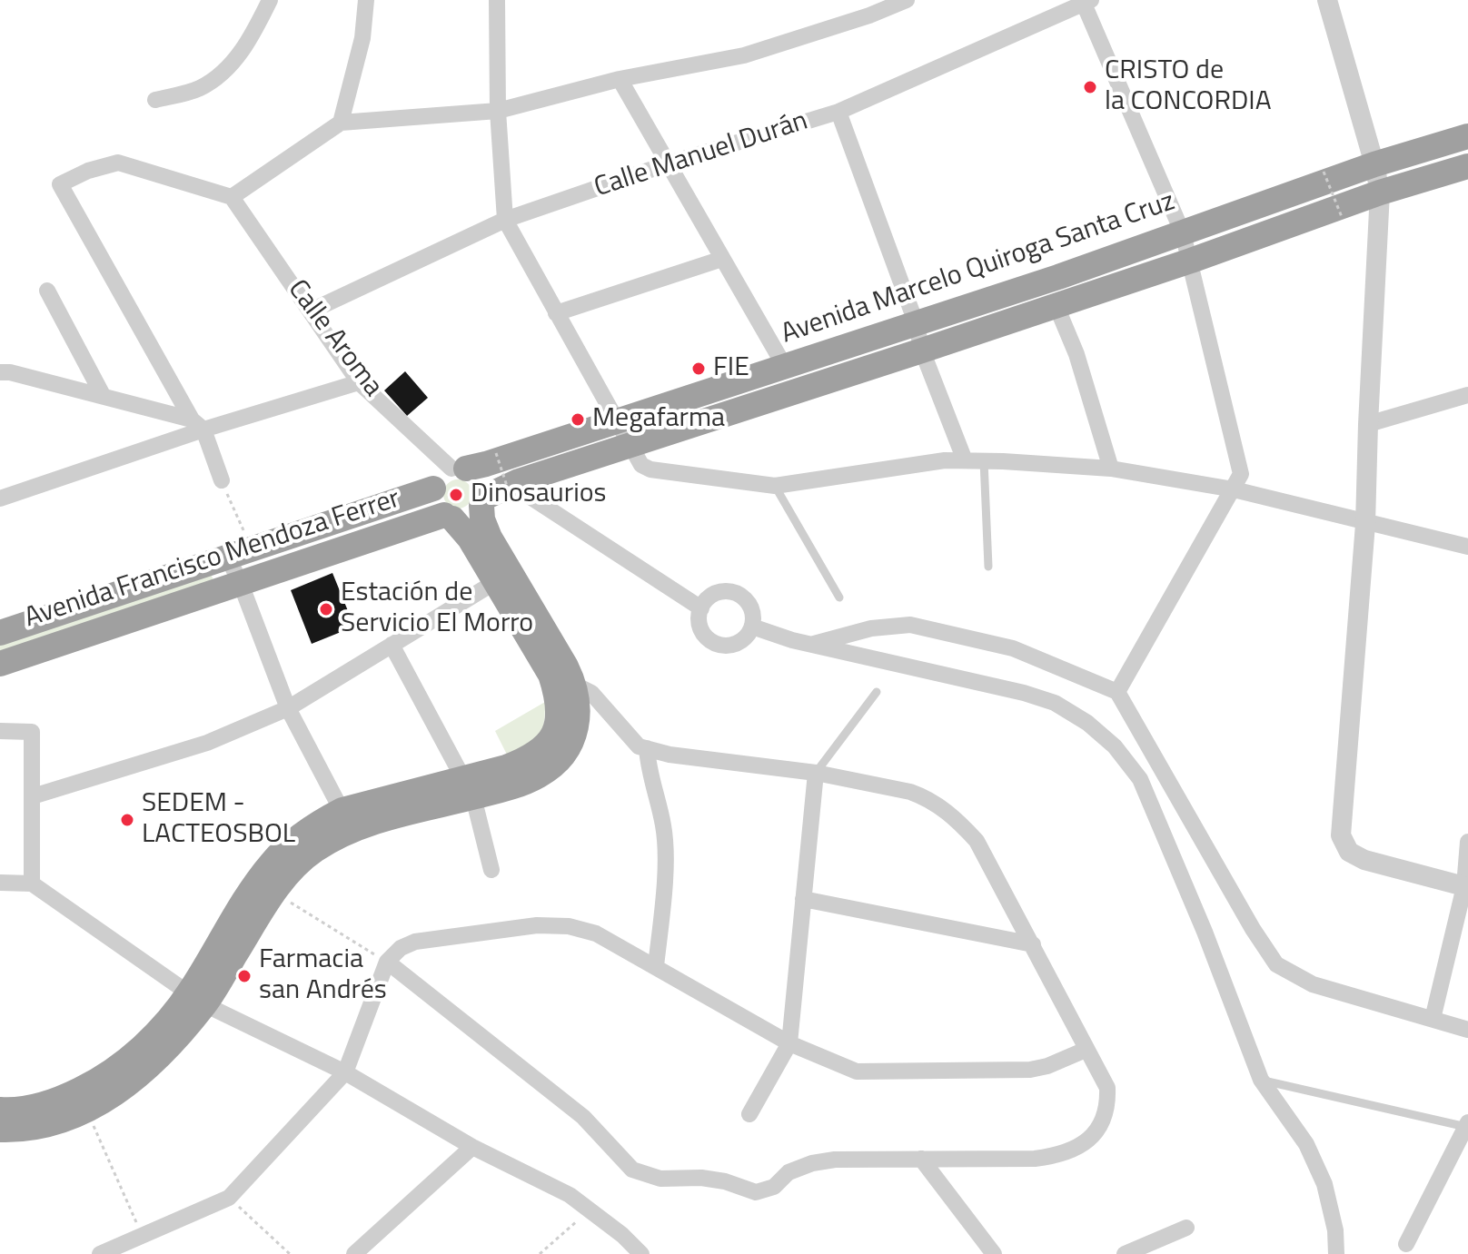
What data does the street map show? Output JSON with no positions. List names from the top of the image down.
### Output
{
  "streets": {
    "highway": ["Avenida Marcelo Quiroga Santa Cruz", "Avenida Francisco Mendoza Ferrer"],
    "street": ["Calle Manuel Durán", "Calle Aroma"]
  },
  "crossings": [
    ["Calle Manuel Durán", "Calle Aroma"],
    ["Avenida Marcelo Quiroga Santa Cruz", "Calle Aroma"],
    ["Avenida Marcelo Quiroga Santa Cruz", "Avenida Francisco Mendoza Ferrer"],
    ["Calle Aroma", "Avenida Francisco Mendoza Ferrer"]
  ],
  "places": [
    "CRISTO de la CONCORDIA",
    "FIE",
    "Megafarma",
    "Dinosaurios",
    "Estación de Servicio El Morro",
    "SEDEM - LACTEOSBOL",
    "Farmacia san Andrés"
  ]
}
